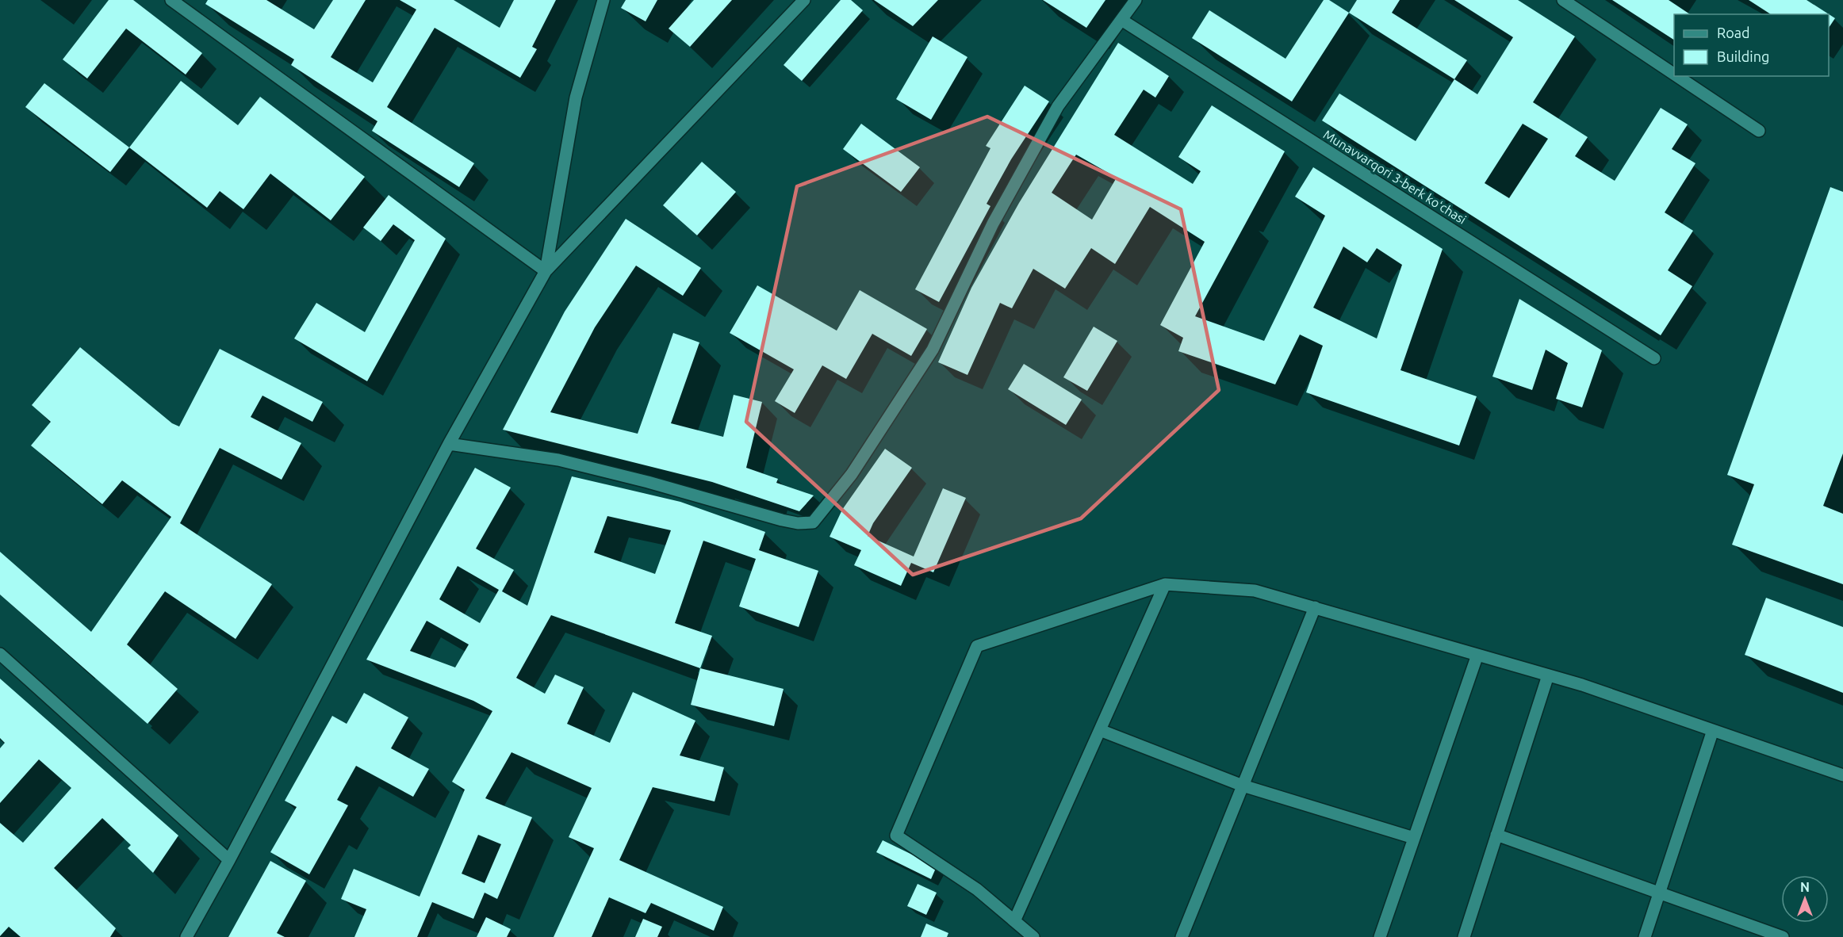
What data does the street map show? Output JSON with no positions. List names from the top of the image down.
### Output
{
  "streets": {
    "street": ["Munavvarqori 3-berk koʻchasi"]
  },
  "legend": ["Road", "Building"],
  "north": "top"
}
